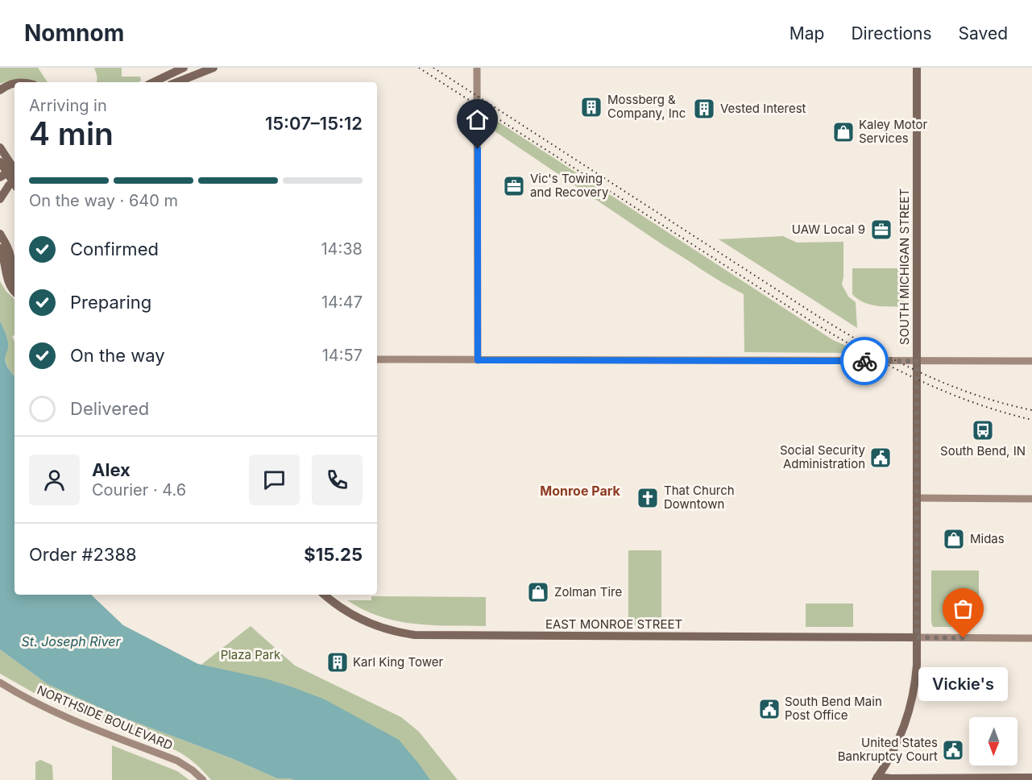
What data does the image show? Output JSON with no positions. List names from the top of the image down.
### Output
{
  "streets": {
    "main road": ["SOUTH MICHIGAN STREET", "EAST MONROE STREET"],
    "street": ["NORTHSIDE BOULEVARD"]
  },
  "crossings": [
    ["SOUTH MICHIGAN STREET", "EAST MONROE STREET"]
  ],
  "districts": ["Monroe Park"],
  "water": ["St. Joseph River"],
  "parks": ["Plaza Park"],
  "places": {
    "building": ["Mossberg & Company, Inc", "Vested Interest", "Karl King Tower"],
    "shop": ["Kaley Motor Services", "Midas", "Zolman Tire"],
    "office": ["Vic's Towing and Recovery", "UAW Local 9"],
    "bus stop": ["South Bend, IN"],
    "public building": ["Social Security Administration", "South Bend Main Post Office", "United States Bankruptcy Court"],
    "church": ["That Church Downtown"],
    "other": ["Vickie's"]
  },
  "north": "bottom",
  "page": {
    "header": "Nomnom",
    "nav": ["Map", "Directions", "Saved"],
    "heading": ["4 min", "Arriving in", "15:07–15:12"],
    "panel": [
      "Alex",
      "Courier · 4.6",
      "Order #2388",
      "$15.25"
    ],
    "bar": "On the way · 640 m",
    "list": [
      ["Confirmed", "14:38"],
      ["Preparing", "14:47"],
      ["On the way", "14:57"],
      "Delivered"
    ],
    "bubble": "Vickie's"
  }
}
